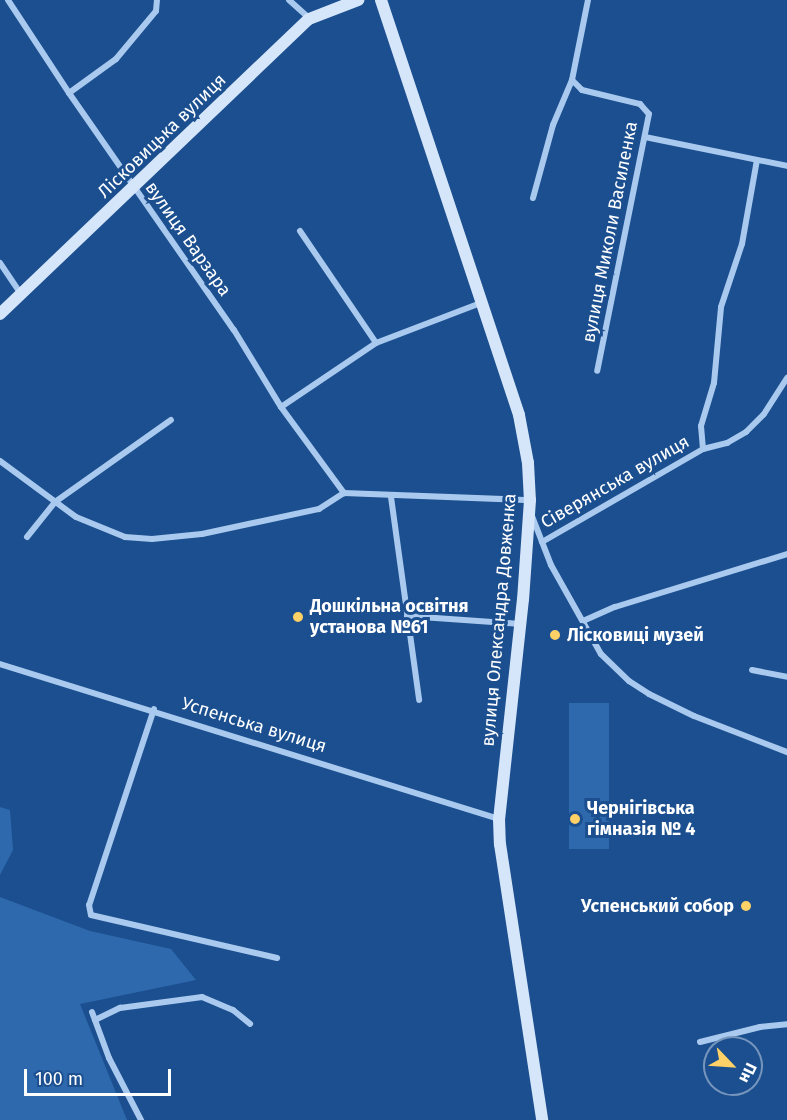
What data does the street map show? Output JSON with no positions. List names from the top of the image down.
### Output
{
  "streets": {
    "main road": ["Лісковицька вулиця", "вулиця Олександра Довженка"],
    "street": [
      "вулиця Миколи Василенка",
      "вулиця Варзара",
      "Сіверянська вулиця",
      "Успенська вулиця"
    ]
  },
  "crossings": [
    ["Лісковицька вулиця", "вулиця Варзара"],
    ["вулиця Олександра Довженка", "Успенська вулиця"]
  ],
  "places": [
    "Дошкільна освітня установа №61",
    "Лісковиці музей",
    "Чернігівська гімназія № 4",
    "Успенський собор"
  ],
  "scale_bar": "100 m",
  "north": "bottom right"
}
